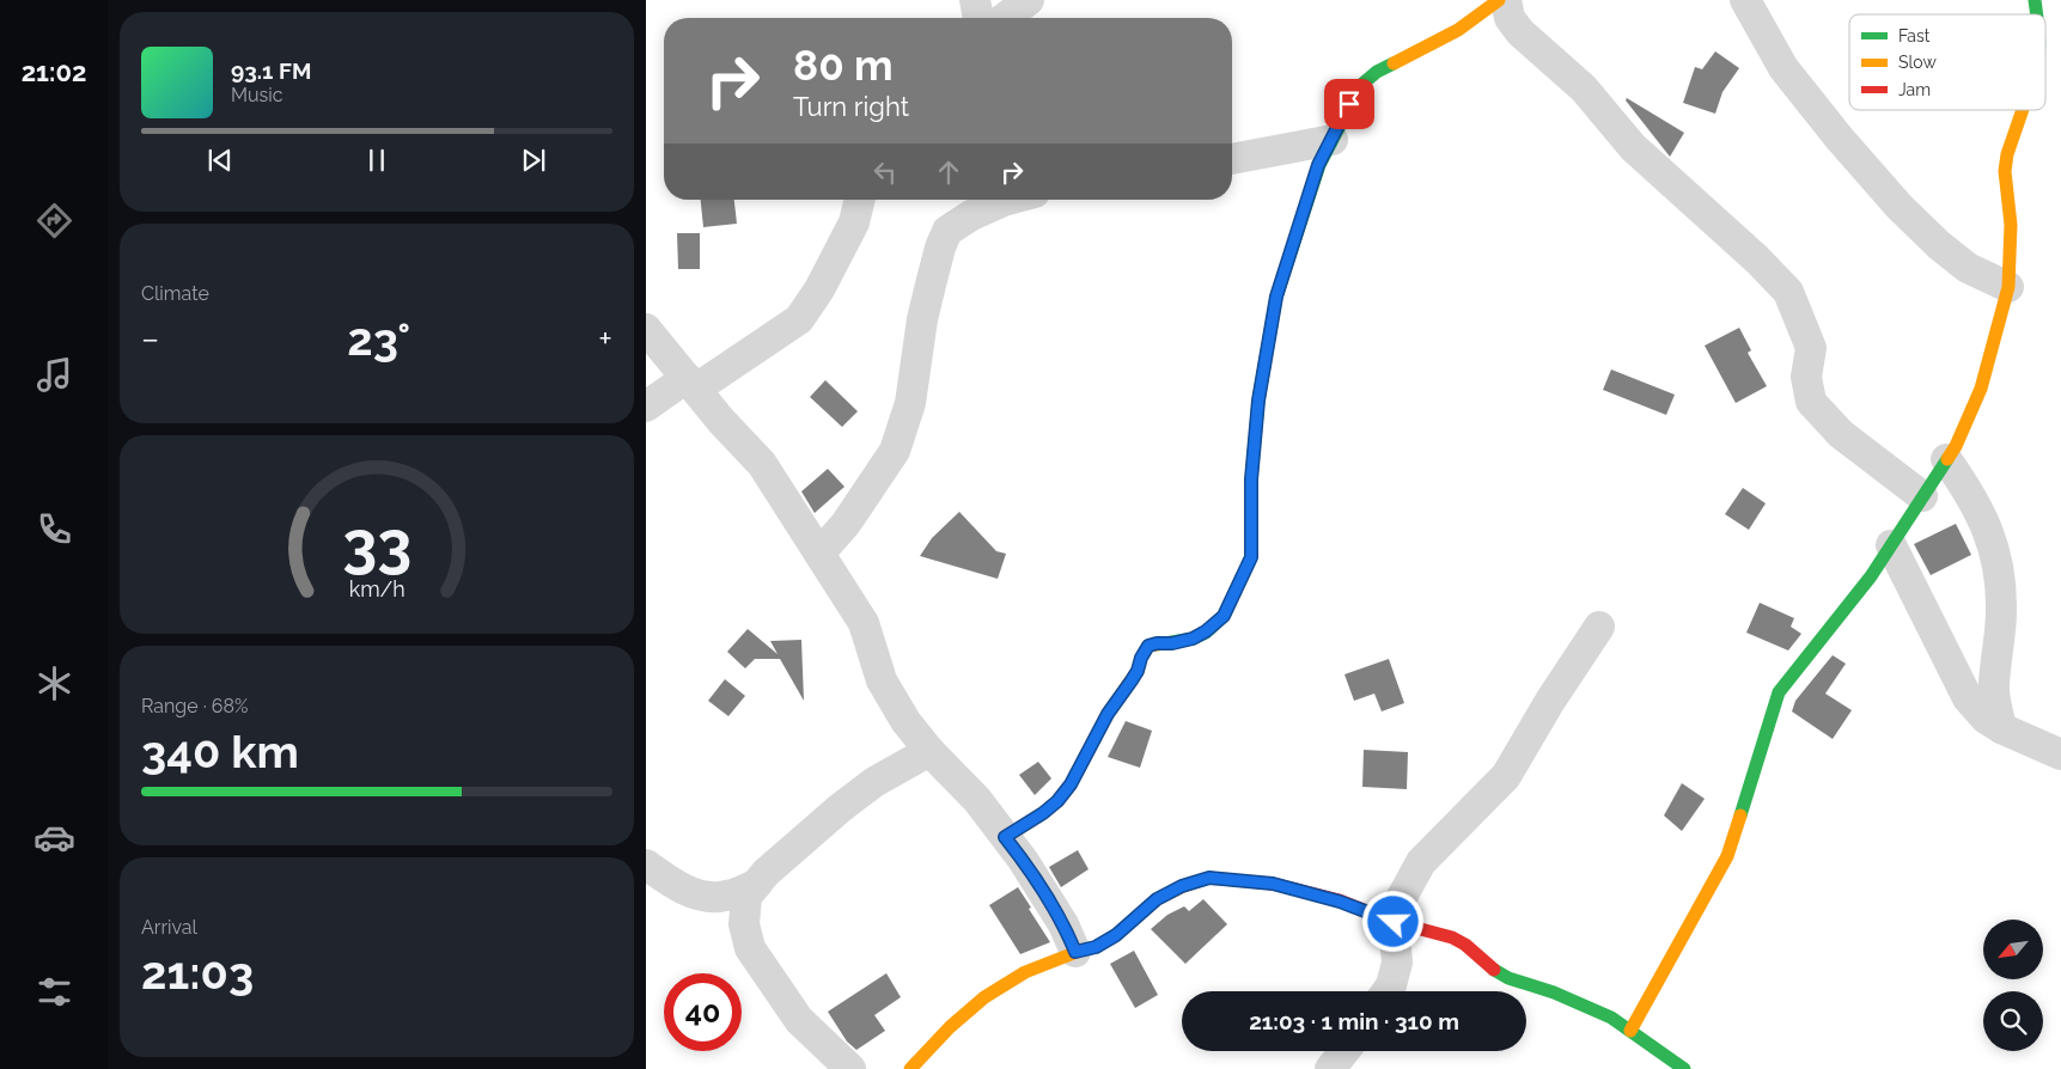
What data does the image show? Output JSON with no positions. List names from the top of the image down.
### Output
{
  "legend": ["Fast", "Slow", "Jam"],
  "north": "bottom left",
  "page": {
    "tabs": "21:02",
    "turn": ["80 m", "Turn right"],
    "song": ["93.1 FM", "Music"],
    "tile": [
      "Climate",
      ["Range · 68%", "340 km"],
      ["Arrival", "21:03"]
    ],
    "heat": ["−", "23°", "+"],
    "limit": "40",
    "trip": "21:03 · 1 min · 310 m",
    "gauge": ["33", "km/h"]
  }
}
